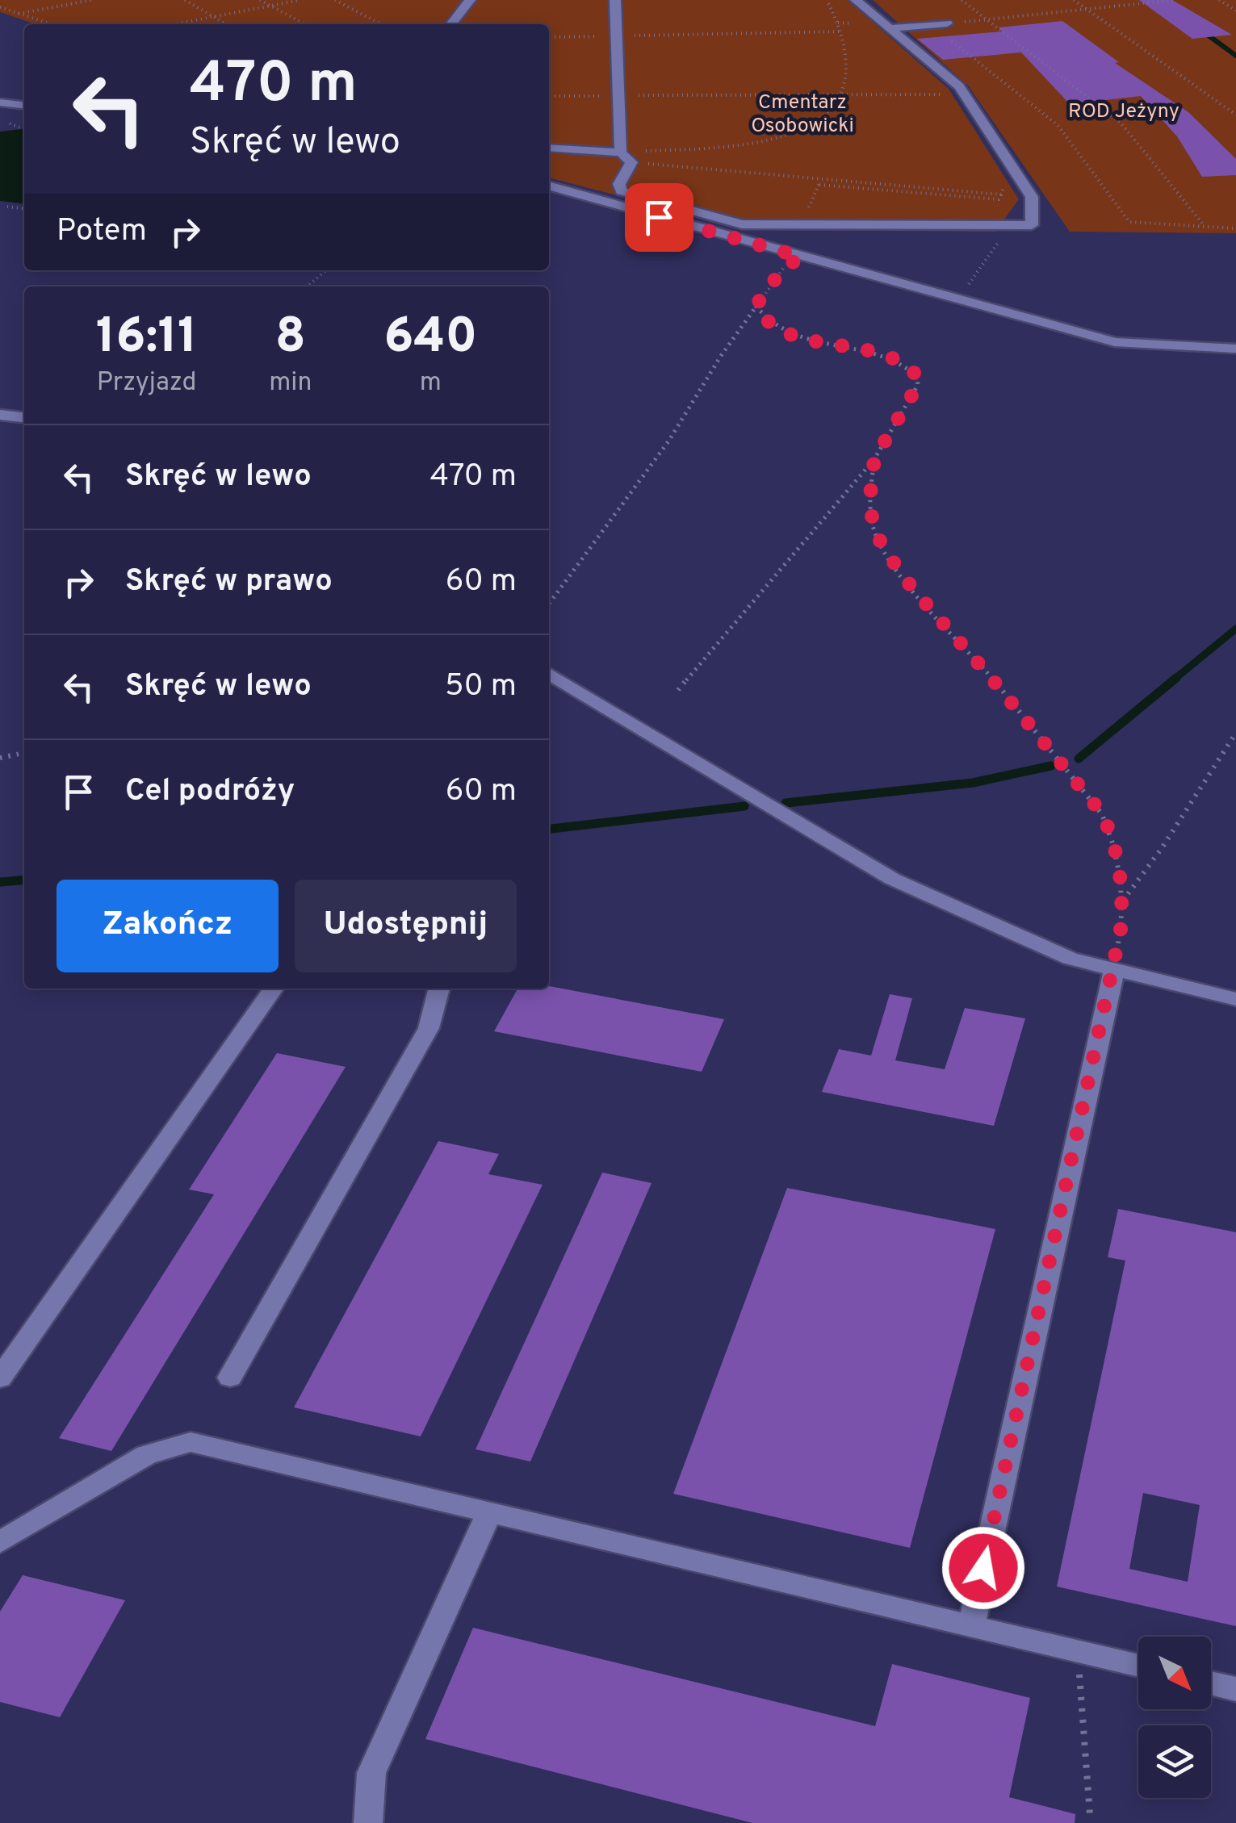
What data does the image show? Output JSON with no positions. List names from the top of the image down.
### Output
{
  "parks": ["Cmentarz Osobowicki", "ROD Jeżyny"],
  "north": "bottom right",
  "page": {
    "turn": ["470 m", "Skręć w lewo"],
    "then": "Potem",
    "eta": [
      "16:11",
      "Przyjazd",
      "8",
      "min",
      "640",
      "m"
    ],
    "list": [
      {
        "name": "Skręć w lewo",
        "value": "470 m"
      },
      {
        "name": "Skręć w prawo",
        "value": "60 m"
      },
      {
        "name": "Skręć w lewo",
        "value": "50 m"
      },
      {
        "name": "Cel podróży",
        "value": "60 m"
      }
    ],
    "buttons": ["Zakończ", "Udostępnij"]
  }
}
